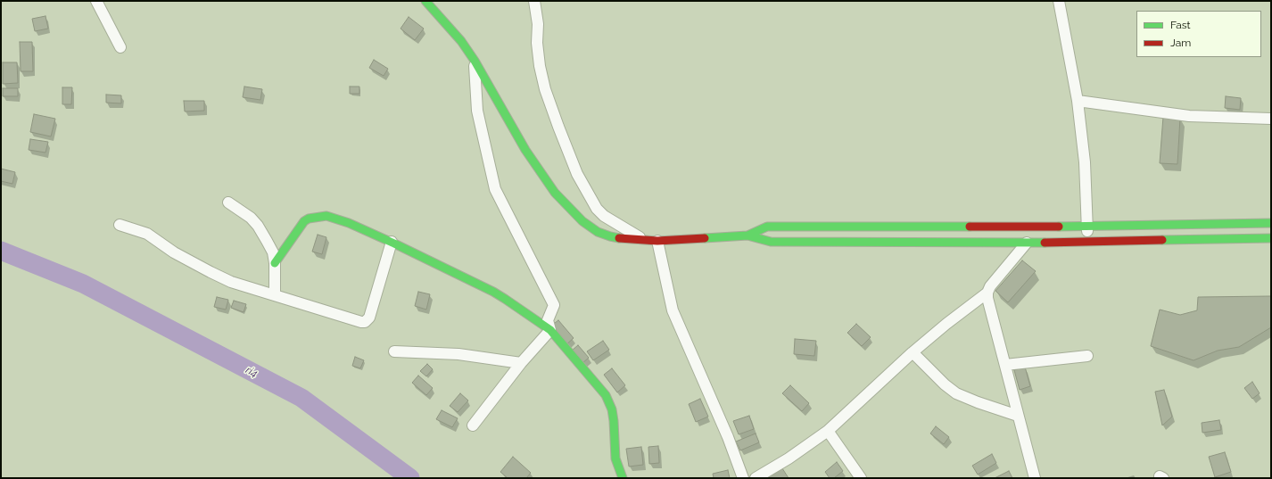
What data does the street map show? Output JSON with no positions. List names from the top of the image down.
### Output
{
  "water": ["ri4"],
  "legend": ["Fast", "Jam"]
}
